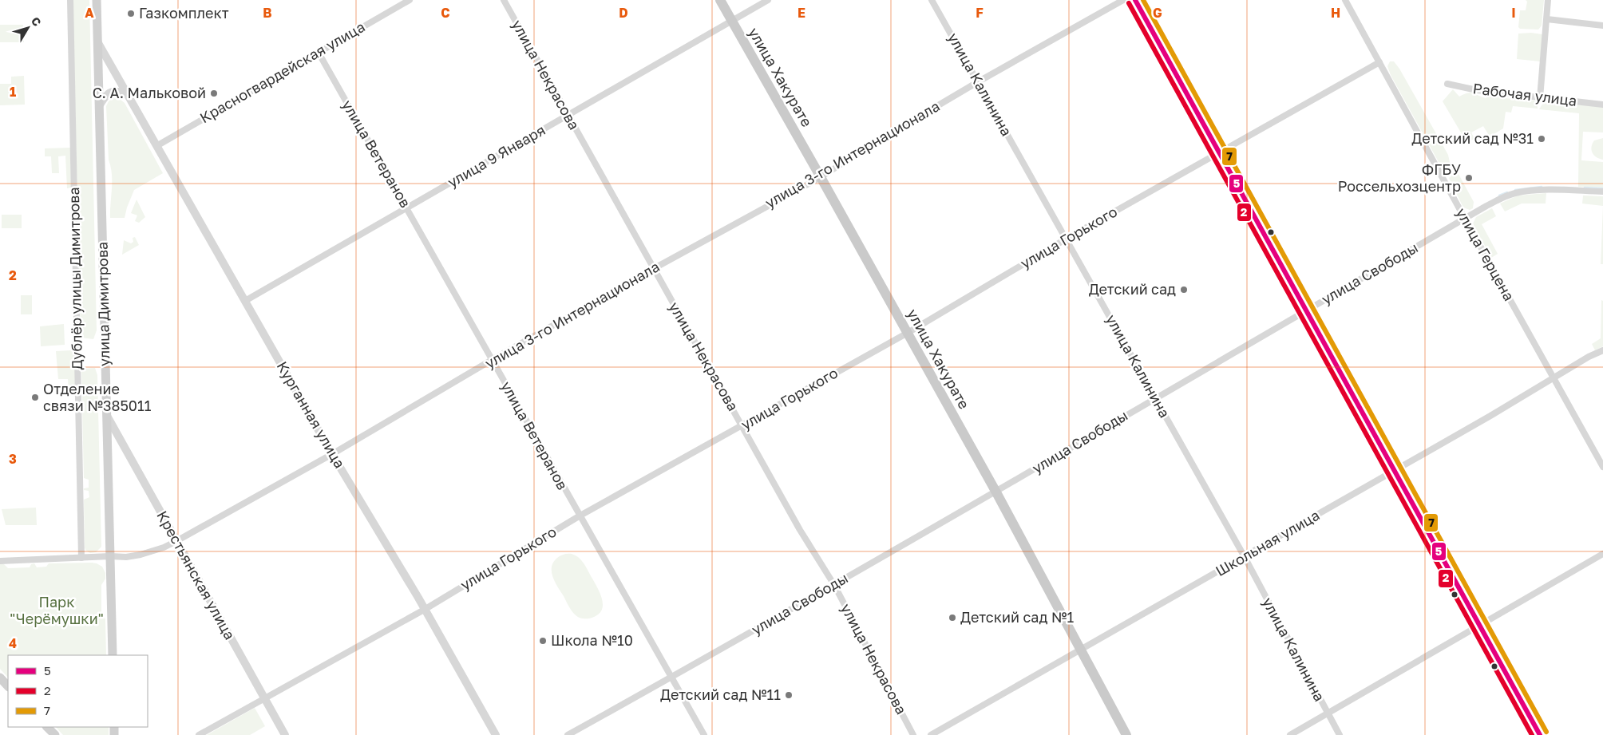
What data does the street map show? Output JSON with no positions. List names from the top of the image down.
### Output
{
  "streets": {
    "main road": ["улица Хакурате", "улица Димитрова"],
    "street": [
      "Красногвардейская улица",
      "улица Некрасова",
      "улица Калинина",
      "Рабочая улица",
      "улица Ветеранов",
      "улица 3-го Интернационала",
      "улица 9 Января",
      "улица Горького",
      "улица Герцена",
      "улица Свободы",
      "Дублёр улицы Димитрова",
      "Курганная улица",
      "Школьная улица",
      "Крестьянская улица"
    ]
  },
  "crossings": [
    ["Красногвардейская улица", "улица Ветеранов"],
    ["Красногвардейская улица", "Курганная улица"],
    ["улица Некрасова", "улица 3-го Интернационала"],
    ["улица Некрасова", "улица 9 Января"],
    ["улица Некрасова", "улица Горького"],
    ["улица Некрасова", "улица Свободы"],
    ["улица Хакурате", "улица 3-го Интернационала"],
    ["улица Хакурате", "улица 9 Января"],
    ["улица Хакурате", "улица Горького"],
    ["улица Хакурате", "улица Свободы"],
    ["улица Хакурате", "Школьная улица"],
    ["улица Калинина", "улица 3-го Интернационала"],
    ["улица Калинина", "улица Горького"],
    ["улица Калинина", "улица Свободы"],
    ["улица Калинина", "Школьная улица"],
    ["улица Ветеранов", "улица 3-го Интернационала"],
    ["улица Ветеранов", "улица 9 Января"],
    ["улица Ветеранов", "улица Горького"],
    ["улица Ветеранов", "улица Свободы"],
    ["улица 3-го Интернационала", "Дублёр улицы Димитрова"],
    ["улица 3-го Интернационала", "улица Димитрова"],
    ["улица 3-го Интернационала", "Курганная улица"],
    ["улица 3-го Интернационала", "Крестьянская улица"],
    ["улица 9 Января", "Курганная улица"],
    ["улица Горького", "улица Герцена"],
    ["улица Горького", "Курганная улица"],
    ["улица Горького", "Крестьянская улица"],
    ["улица Герцена", "улица Свободы"],
    ["улица Герцена", "Школьная улица"],
    ["улица Димитрова", "Курганная улица"],
    ["улица Димитрова", "Крестьянская улица"]
  ],
  "parks": ["Парк \"Черёмушки\""],
  "places": [
    "Газкомплект",
    "С. А. Мальковой",
    "Детский сад №31",
    "ФГБУ Россельхозцентр",
    "Детский сад",
    "Отделение связи №385011",
    "Детский сад №1",
    "Школа №10",
    "Детский сад №11"
  ],
  "lines": ["transit line 5", "transit line 7", "transit line 2"],
  "legend": ["5", "2", "7"],
  "north": "top right",
  "grid": {
    "columns": [
      "A",
      "B",
      "C",
      "D",
      "E",
      "F",
      "G",
      "H",
      "I"
    ],
    "rows": [
      "1",
      "2",
      "3",
      "4"
    ]
  }
}
